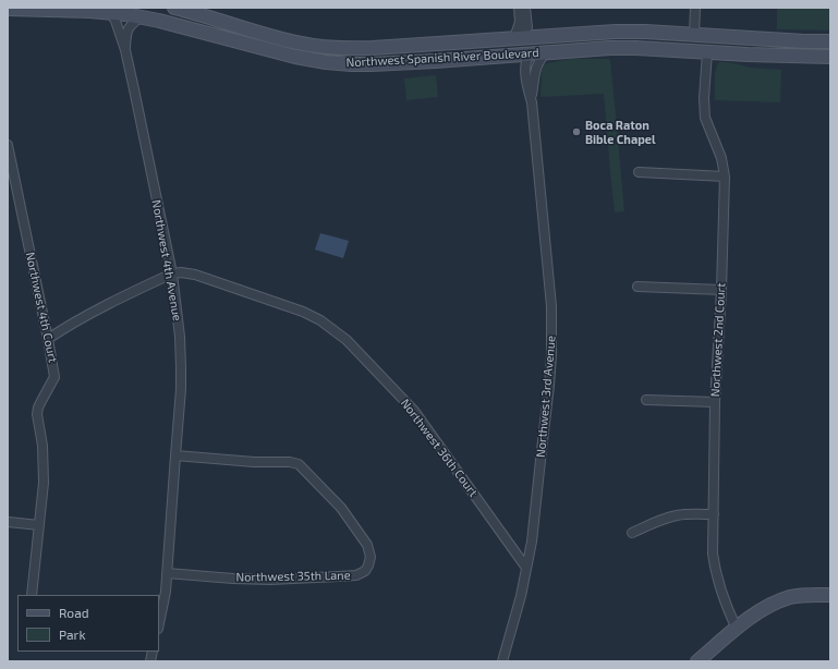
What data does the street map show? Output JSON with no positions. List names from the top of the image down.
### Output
{
  "streets": {
    "main road": ["Northwest Spanish River Boulevard"],
    "street": [
      "Northwest 4th Avenue",
      "Northwest 4th Court",
      "Northwest 2nd Court",
      "Northwest 3rd Avenue",
      "Northwest 36th Court",
      "Northwest 35th Lane"
    ]
  },
  "crossings": [
    ["Northwest Spanish River Boulevard", "Northwest 4th Avenue"],
    ["Northwest Spanish River Boulevard", "Northwest 2nd Court"],
    ["Northwest Spanish River Boulevard", "Northwest 3rd Avenue"],
    ["Northwest 4th Avenue", "Northwest 36th Court"],
    ["Northwest 4th Avenue", "Northwest 35th Lane"],
    ["Northwest 3rd Avenue", "Northwest 36th Court"]
  ],
  "places": ["Boca Raton Bible Chapel"],
  "legend": ["Road", "Park"]
}
